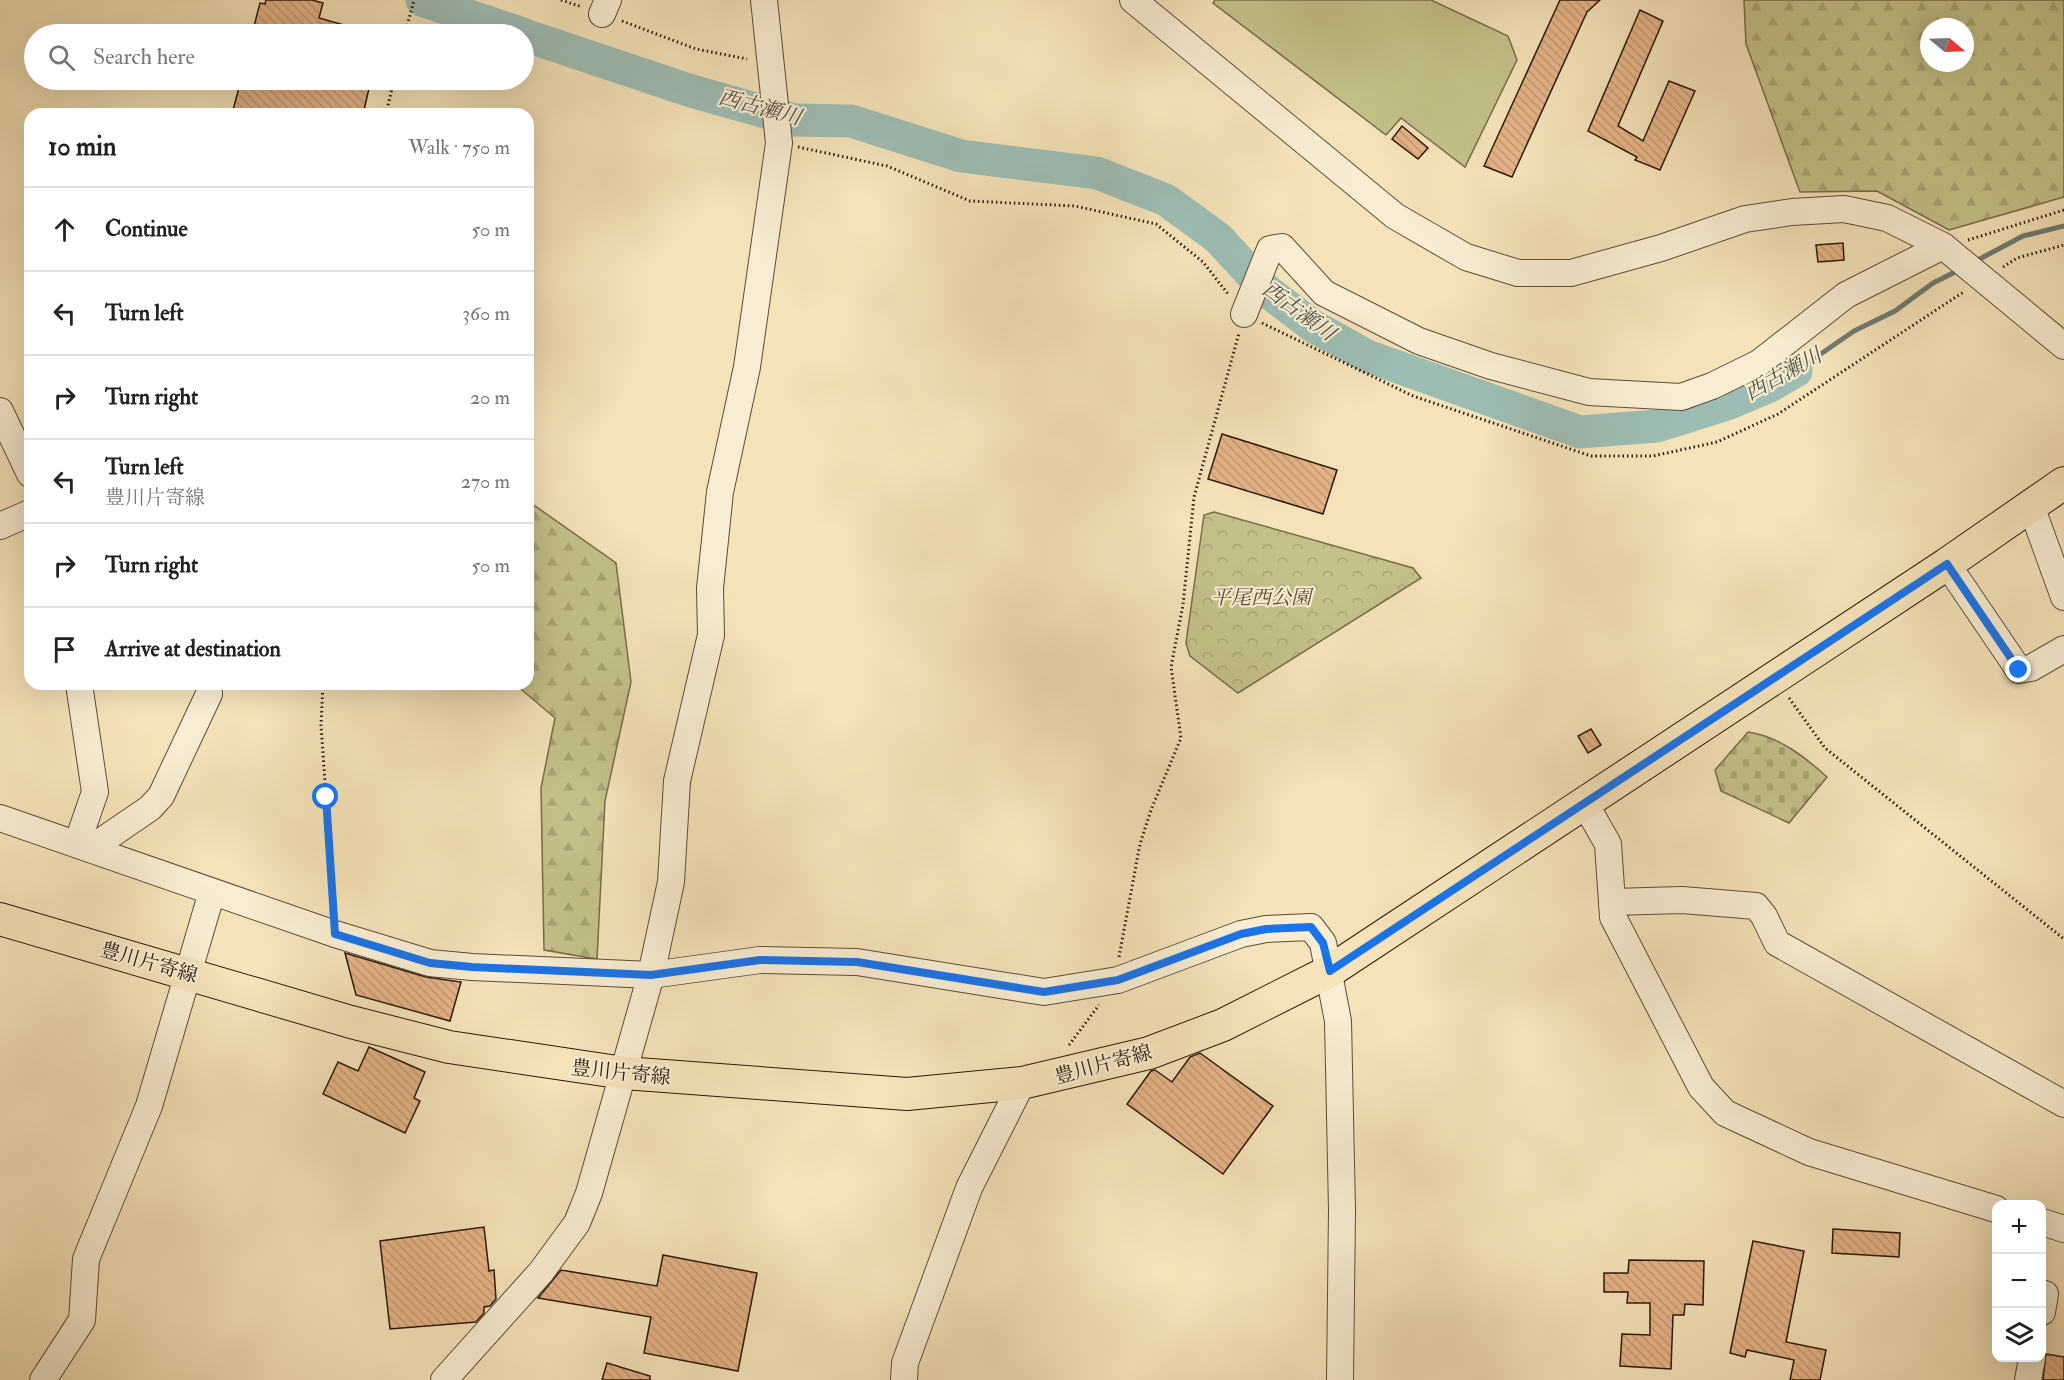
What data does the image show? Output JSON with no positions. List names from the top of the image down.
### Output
{
  "streets": {
    "main road": ["豊川片寄線"]
  },
  "water": ["西古瀬川"],
  "parks": ["平尾西公園"],
  "north": "right",
  "page": {
    "search": "Search here",
    "heading": ["10 min", "Walk · 750 m"],
    "list": [
      ["Continue", "50 m"],
      ["Turn left", "360 m"],
      ["Turn right", "20 m"],
      ["Turn left", "豊川片寄線", "270 m"],
      ["Turn right", "50 m"],
      "Arrive at destination"
    ],
    "map_buttons": ["+", "−"]
  }
}
